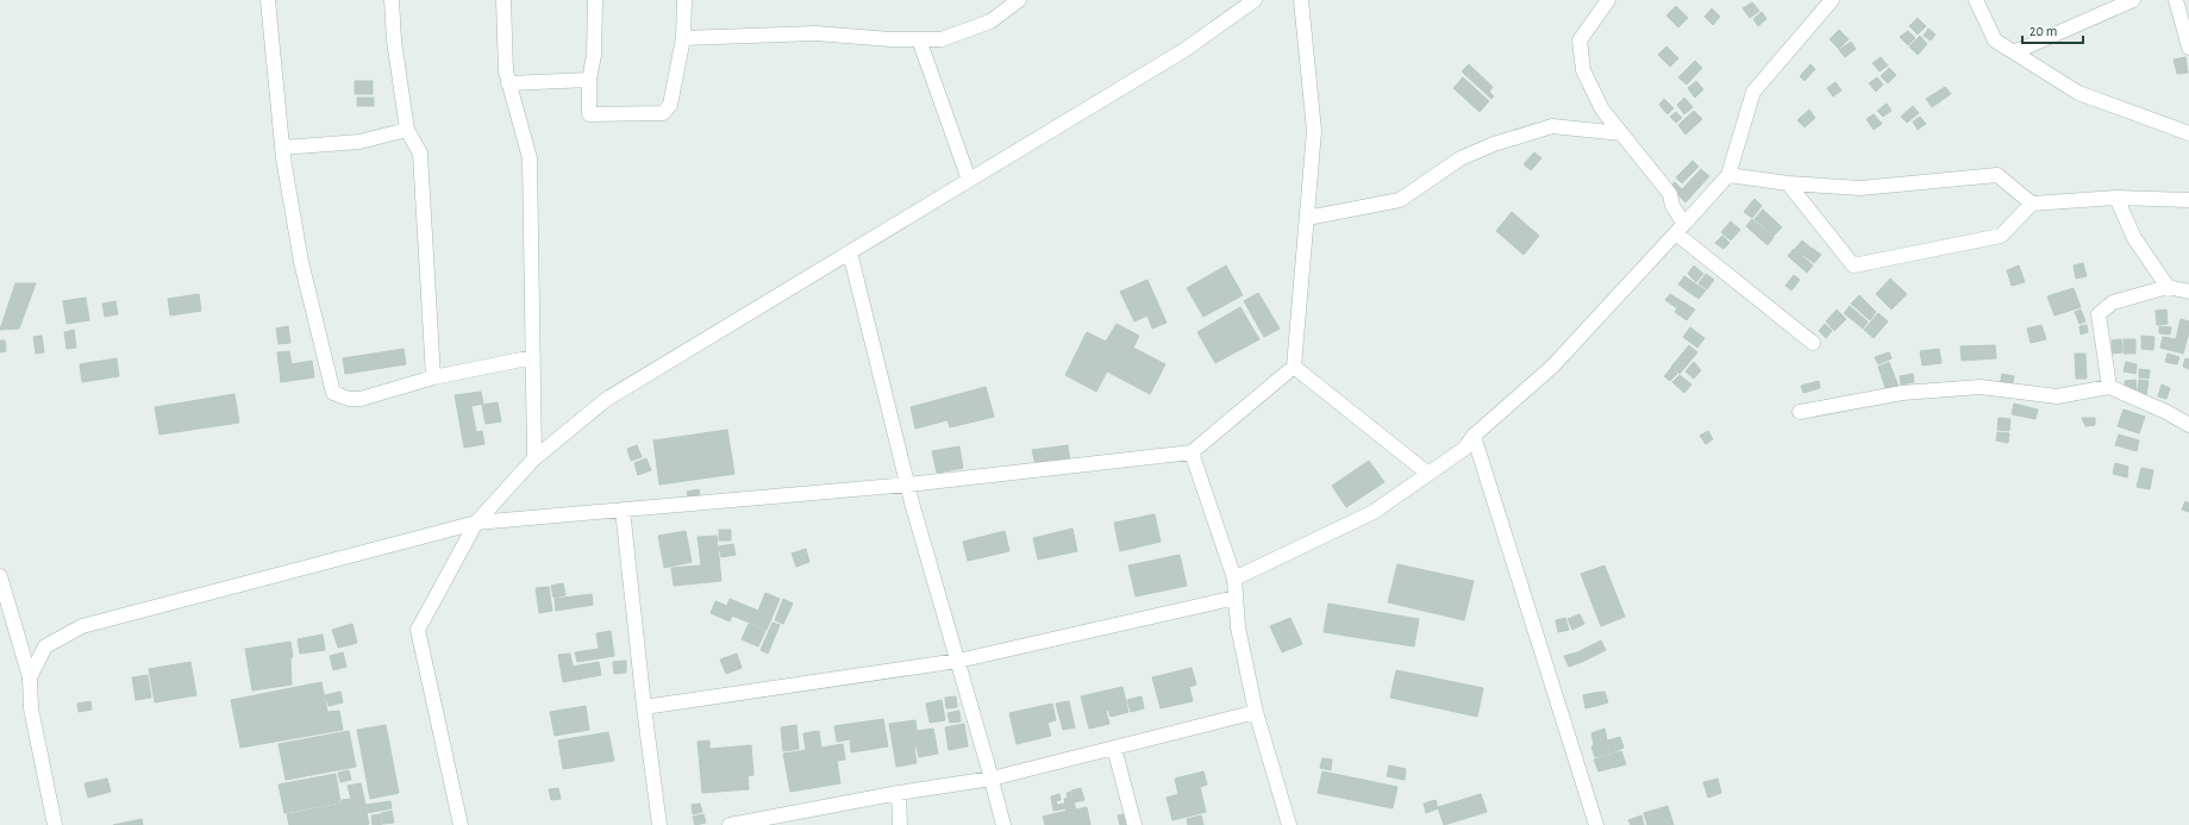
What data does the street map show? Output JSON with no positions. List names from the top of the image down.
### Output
{
  "scale_bar": "20 m"
}
